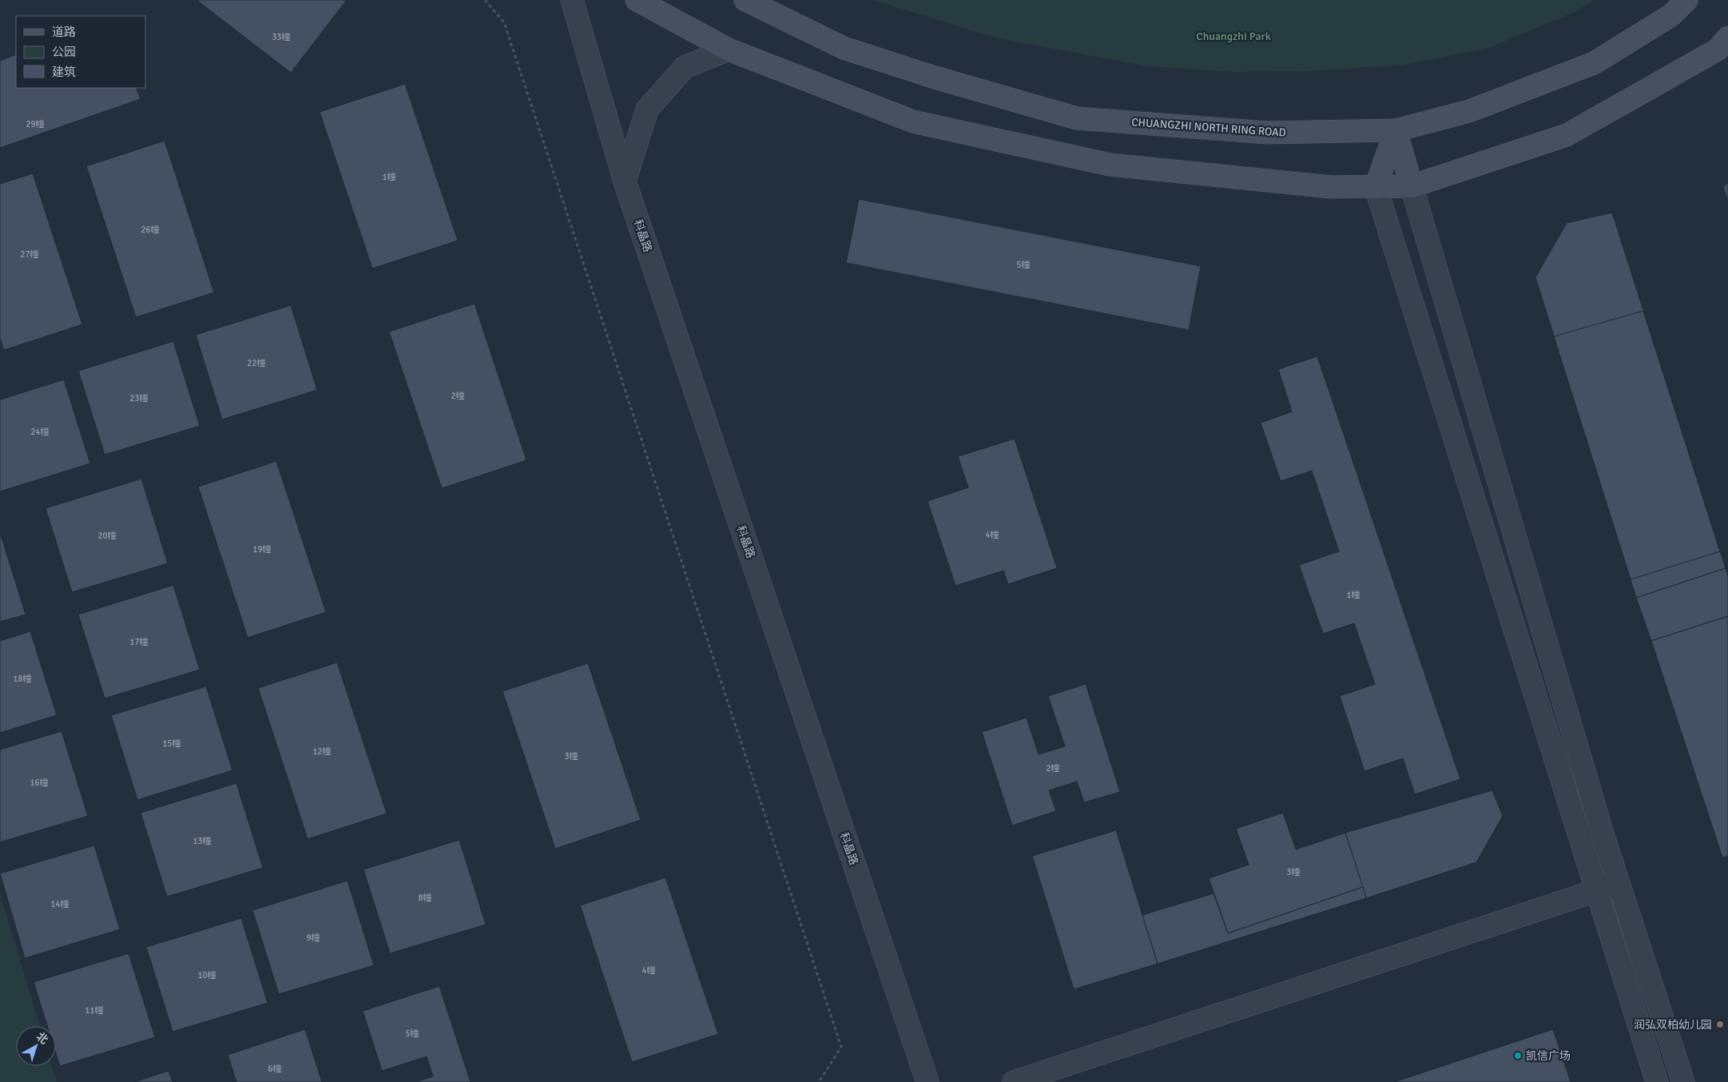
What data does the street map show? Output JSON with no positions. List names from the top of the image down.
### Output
{
  "streets": {
    "main road": ["CHUANGZHI NORTH RING ROAD"],
    "street": ["科晶路"]
  },
  "parks": ["Chuangzhi Park"],
  "places": ["润弘双柏幼儿园", "凯信广场"],
  "house_numbers": [
    "33幢",
    "29幢",
    "1幢",
    "26幢",
    "27幢",
    "5幢",
    "22幢",
    "2幢",
    "23幢",
    "24幢",
    "4幢",
    "20幢",
    "19幢",
    "1幢",
    "17幢",
    "18幢",
    "15幢",
    "12幢",
    "3幢",
    "2幢",
    "16幢",
    "13幢",
    "3幢",
    "8幢",
    "14幢",
    "9幢",
    "4幢",
    "10幢",
    "11幢",
    "5幢",
    "6幢"
  ],
  "legend": ["道路", "公园", "建筑"],
  "north": "top right"
}
